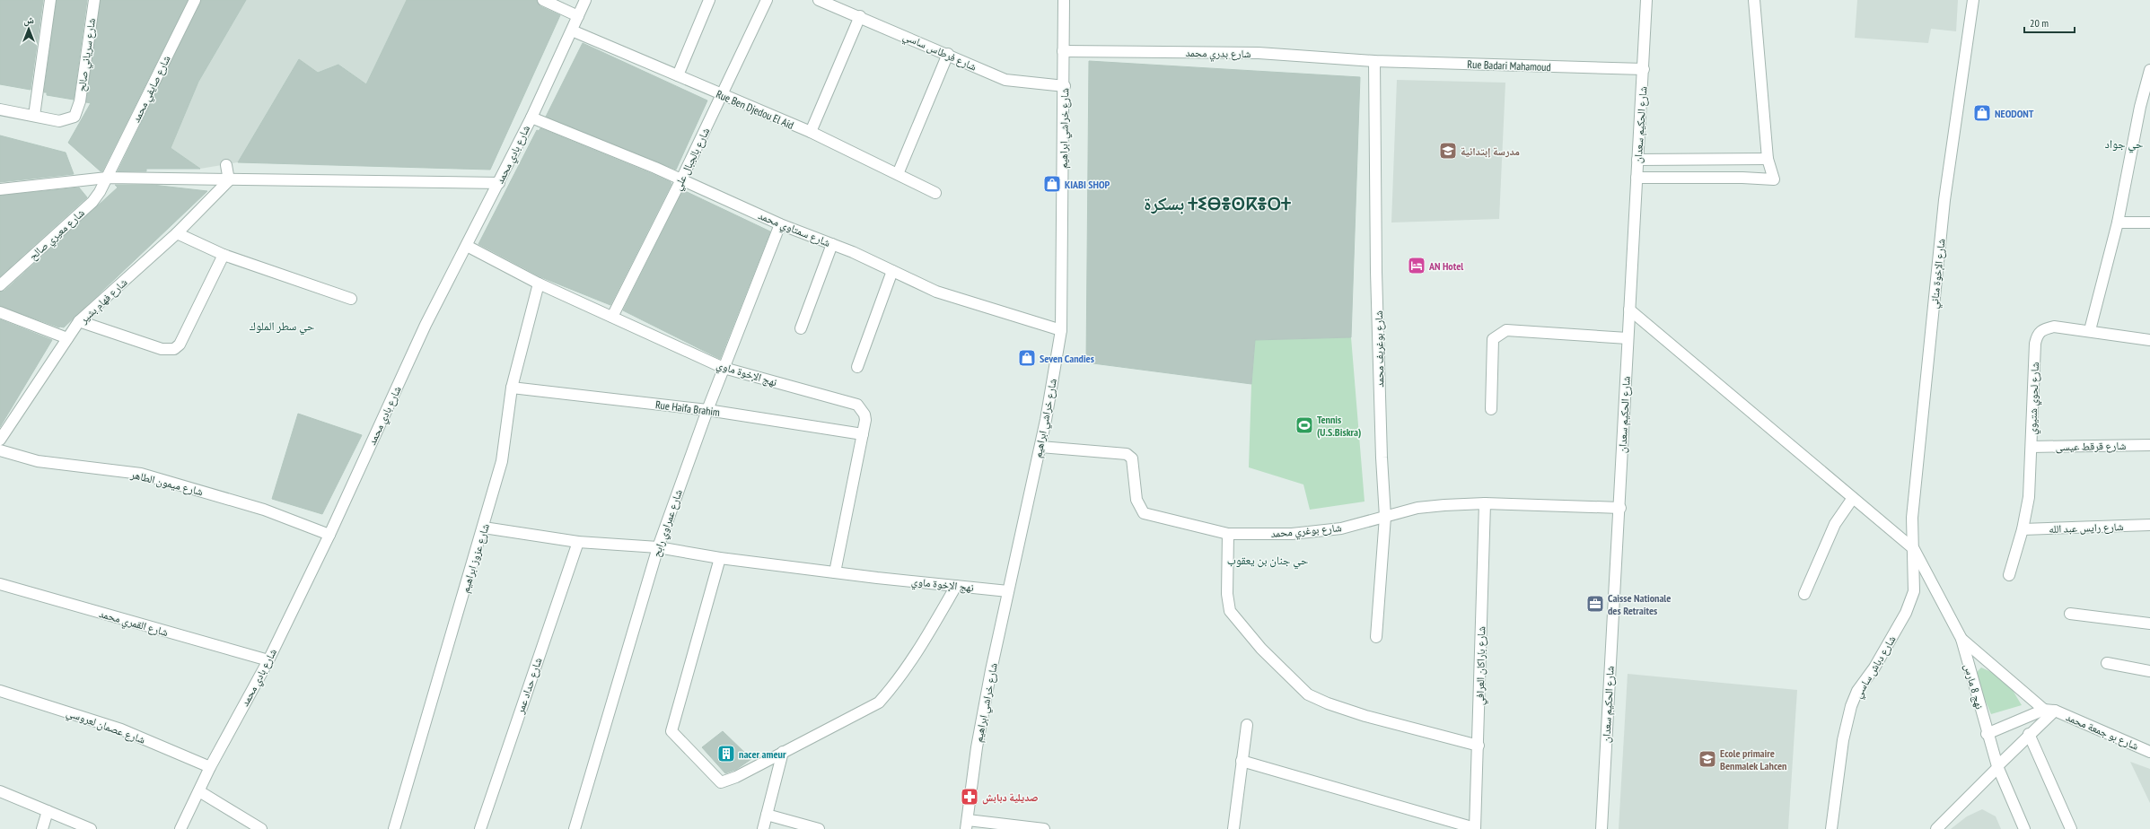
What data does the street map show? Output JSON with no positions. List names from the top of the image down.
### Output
{
  "streets": {
    "street": [
      "شارع فرطاس ساسي",
      "شارع بدري محمد",
      "شارع سرياني صالح",
      "Rue Badari Mahamoud",
      "شارع صايفي محمد",
      "Rue Ben Djedou El Aid",
      "شارع الحكيم سعدان",
      "شارع خراشي ابراهيم",
      "شارع بادي محمد",
      "شارع بالجبال علي",
      "شارع سمتاوي محمد",
      "شارع معيري صالح",
      "شارع الإخوة مناني",
      "شارع فهام بشير",
      "شارع بوغريف محمد",
      "نهج الإخوة ماوي",
      "شارع لحوي شتيوي",
      "Rue Haifa Brahim",
      "شارع قرقط عيسى",
      "شارع ميمون الطاهر",
      "شارع عمراوي رابح",
      "شارع رايس عبد الله",
      "شارع بوغري محمد",
      "شارع عزوز ابراهيم",
      "شارع القمري محمد",
      "شارع باراكان العرافي",
      "شارع دباش ساسي",
      "شارع حداد عمر",
      "نهج 8 مارس",
      "شارع عصمان لعروسي",
      "شارع بو جمعة محمد"
    ]
  },
  "crossings": [
    ["شارع فرطاس ساسي", "شارع خراشي ابراهيم"],
    ["شارع بدري محمد", "Rue Badari Mahamoud"],
    ["شارع بدري محمد", "شارع خراشي ابراهيم"],
    ["شارع بدري محمد", "شارع بوغريف محمد"],
    ["Rue Badari Mahamoud", "شارع الحكيم سعدان"],
    ["Rue Badari Mahamoud", "شارع بوغريف محمد"],
    ["شارع صايفي محمد", "شارع معيري صالح"],
    ["Rue Ben Djedou El Aid", "شارع بادي محمد"],
    ["Rue Ben Djedou El Aid", "شارع بالجبال علي"],
    ["شارع الحكيم سعدان", "شارع بوغري محمد"],
    ["شارع خراشي ابراهيم", "شارع سمتاوي محمد"],
    ["شارع خراشي ابراهيم", "نهج الإخوة ماوي"],
    ["شارع خراشي ابراهيم", "شارع بوغري محمد"],
    ["شارع بادي محمد", "شارع سمتاوي محمد"],
    ["شارع بادي محمد", "نهج الإخوة ماوي"],
    ["شارع بادي محمد", "شارع ميمون الطاهر"],
    ["شارع بادي محمد", "شارع القمري محمد"],
    ["شارع بادي محمد", "شارع عصمان لعروسي"],
    ["شارع بالجبال علي", "شارع سمتاوي محمد"],
    ["شارع بالجبال علي", "نهج الإخوة ماوي"],
    ["شارع سمتاوي محمد", "شارع عمراوي رابح"],
    ["شارع الإخوة مناني", "شارع دباش ساسي"],
    ["شارع الإخوة مناني", "نهج 8 مارس"],
    ["شارع بوغريف محمد", "شارع بوغري محمد"],
    ["نهج الإخوة ماوي", "Rue Haifa Brahim"],
    ["نهج الإخوة ماوي", "شارع عمراوي رابح"],
    ["نهج الإخوة ماوي", "شارع عزوز ابراهيم"],
    ["نهج الإخوة ماوي", "شارع حداد عمر"],
    ["شارع لحوي شتيوي", "شارع قرقط عيسى"],
    ["شارع لحوي شتيوي", "شارع رايس عبد الله"],
    ["Rue Haifa Brahim", "شارع عمراوي رابح"],
    ["Rue Haifa Brahim", "شارع عزوز ابراهيم"],
    ["شارع بوغري محمد", "شارع باراكان العرافي"],
    ["شارع دباش ساسي", "نهج 8 مارس"]
  ],
  "districts": [
    "حي جواد",
    "بسكرة ⵜⵉⴱⴻⵙⴽⴻⵔⵜ",
    "حي سطر الملوك",
    "حي جنان بن يعقوب"
  ],
  "places": {
    "shop": ["NEODONT", "KIABI SHOP", "Seven Candies"],
    "school or university": ["مدرسة إبتدائية", "Ecole primaire Benmalek Lahcen"],
    "hotel": ["AN Hotel"],
    "sports": ["Tennis (U.S.Biskra)"],
    "office": ["Caisse Nationale des Retraites"],
    "building": ["nacer ameur"],
    "pharmacy": ["صديلية دبابش"]
  },
  "scale_bar": "20 m",
  "north": "top"
}
